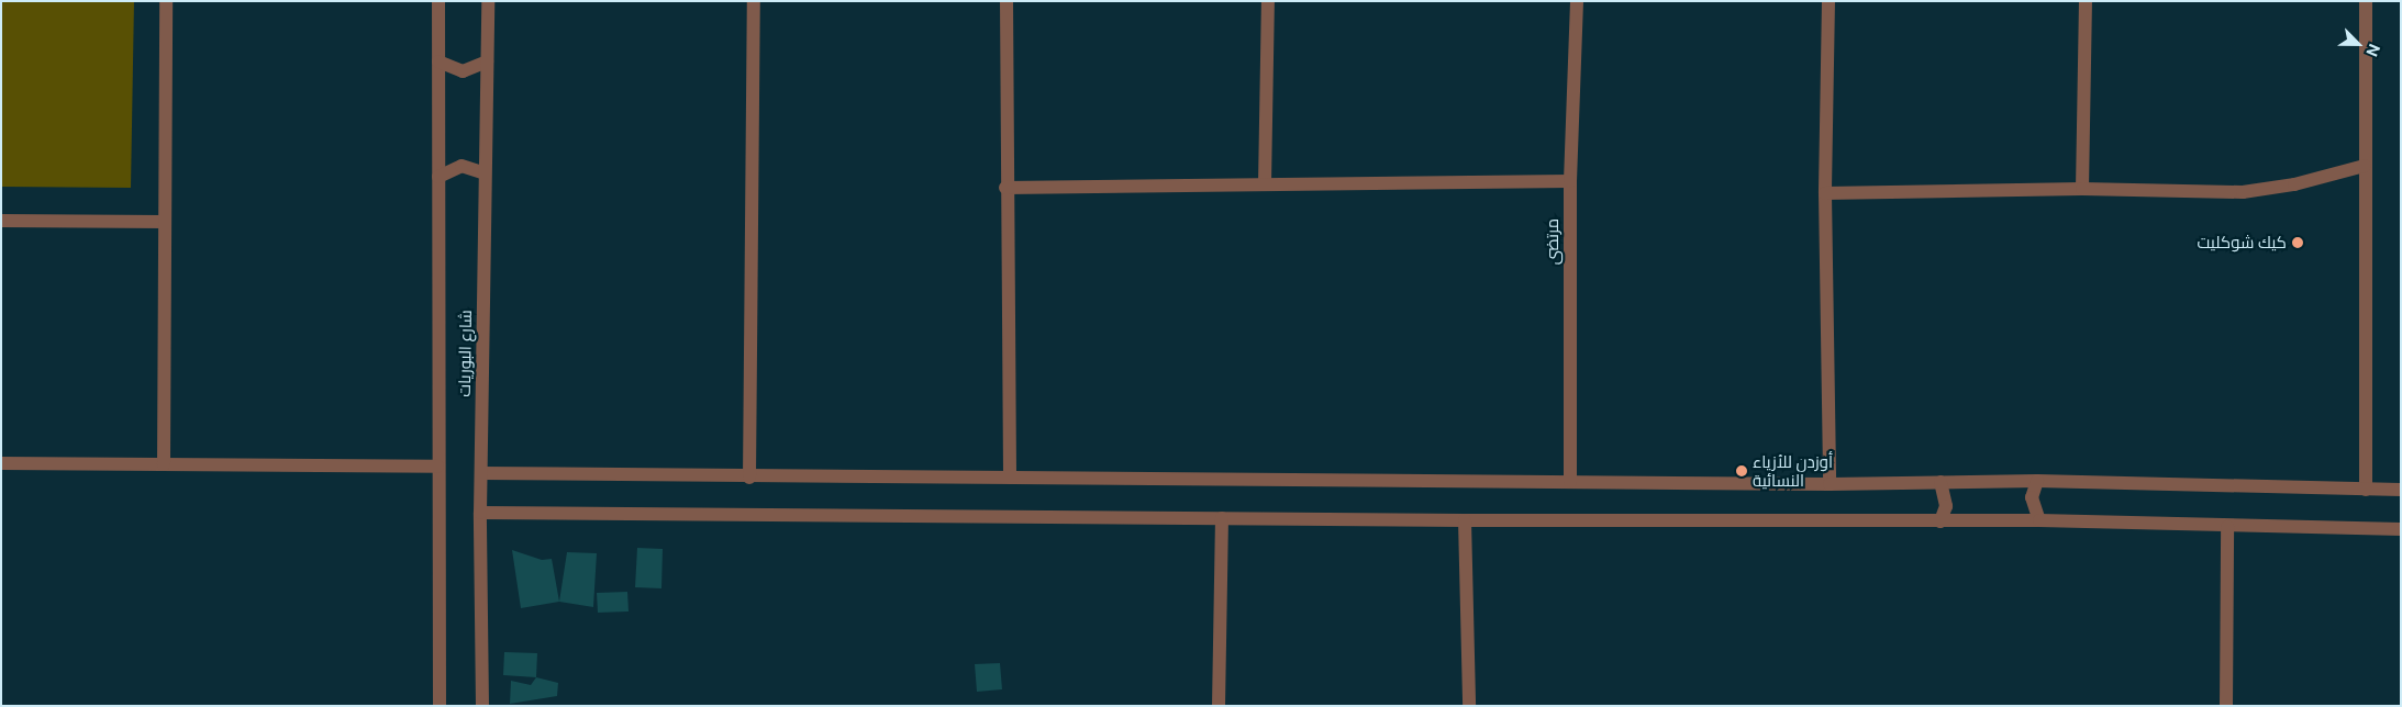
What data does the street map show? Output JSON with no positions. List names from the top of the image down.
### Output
{
  "streets": {
    "street": ["مرتضى", "شارع البوريات"]
  },
  "places": ["كيك شوكليت", "أوزدن للأزياء النسائية"],
  "north": "bottom right"
}
